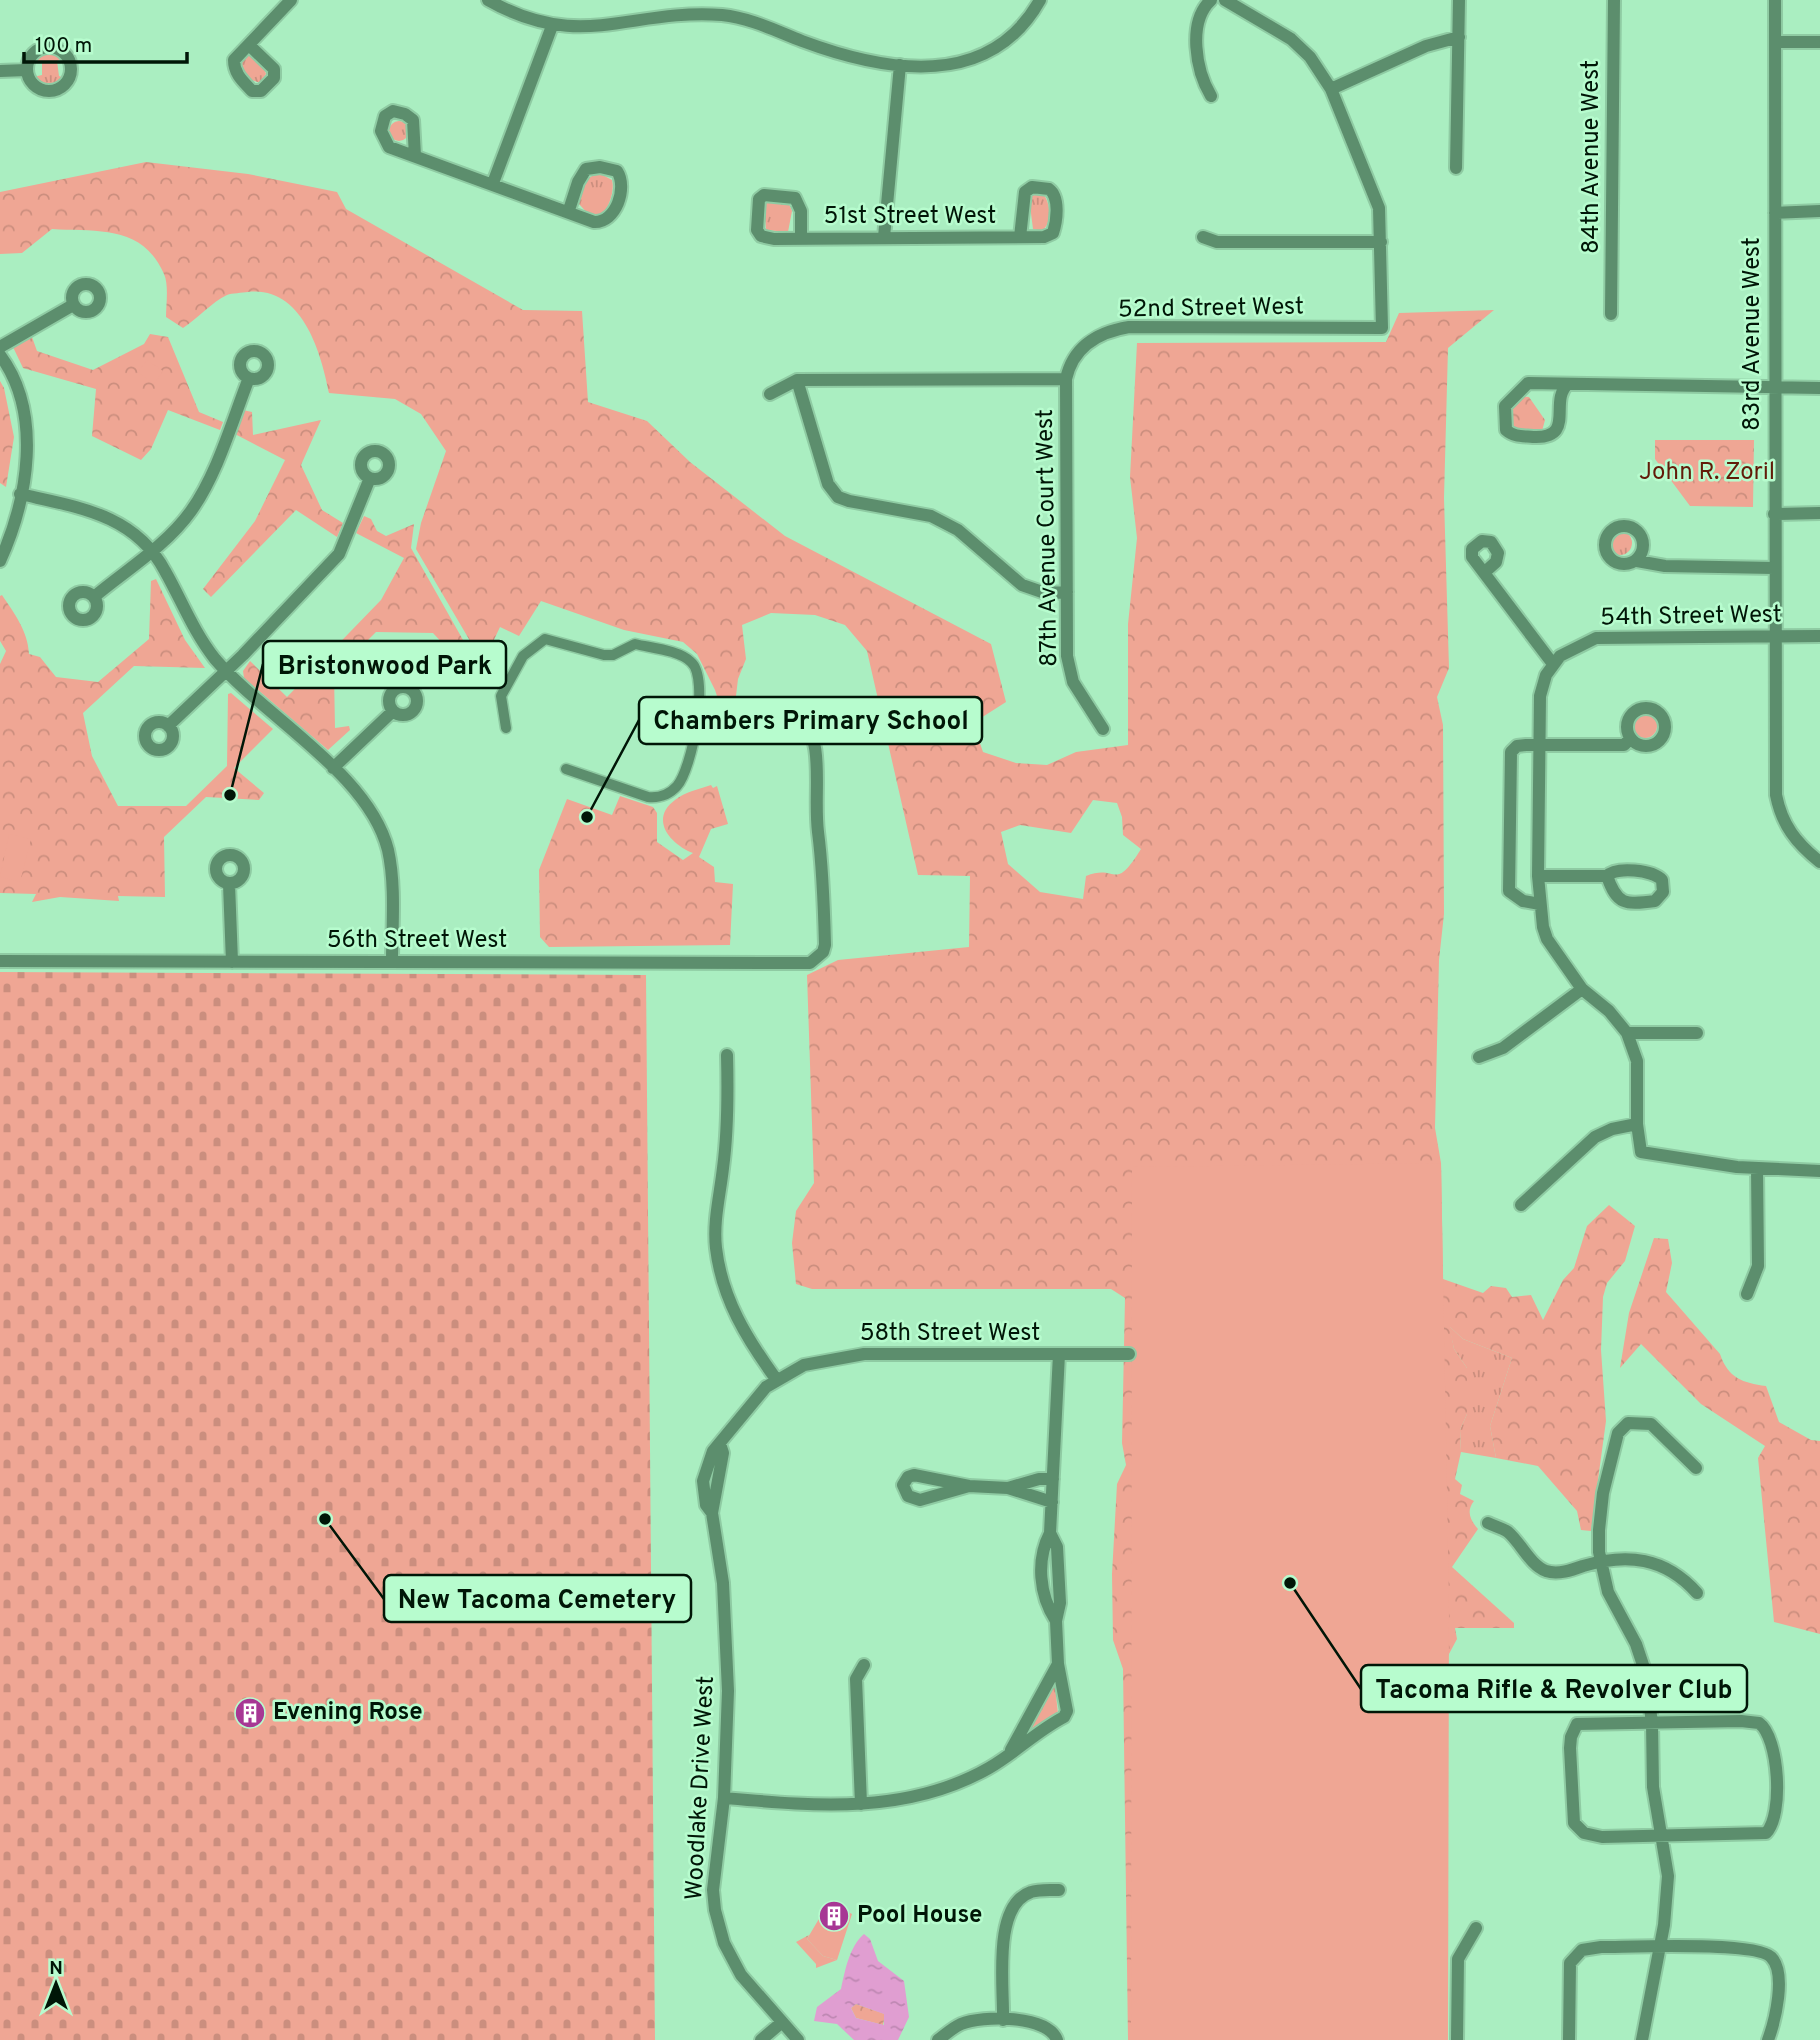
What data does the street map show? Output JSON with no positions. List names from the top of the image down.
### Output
{
  "streets": {
    "street": [
      "84th Avenue West",
      "51st Street West",
      "52nd Street West",
      "83rd Avenue West",
      "87th Avenue Court West",
      "54th Street West",
      "56th Street West",
      "58th Street West",
      "Woodlake Drive West"
    ]
  },
  "crossings": [
    ["52nd Street West", "87th Avenue Court West"],
    ["83rd Avenue West", "54th Street West"],
    ["58th Street West", "Woodlake Drive West"]
  ],
  "parks": ["John R. Zoril"],
  "places": {
    "other": [
      "Bristonwood Park",
      "Chambers Primary School",
      "New Tacoma Cemetery",
      "Tacoma Rifle & Revolver Club"
    ],
    "building": ["Evening Rose", "Pool House"]
  },
  "scale_bar": "100 m",
  "north": "top"
}
